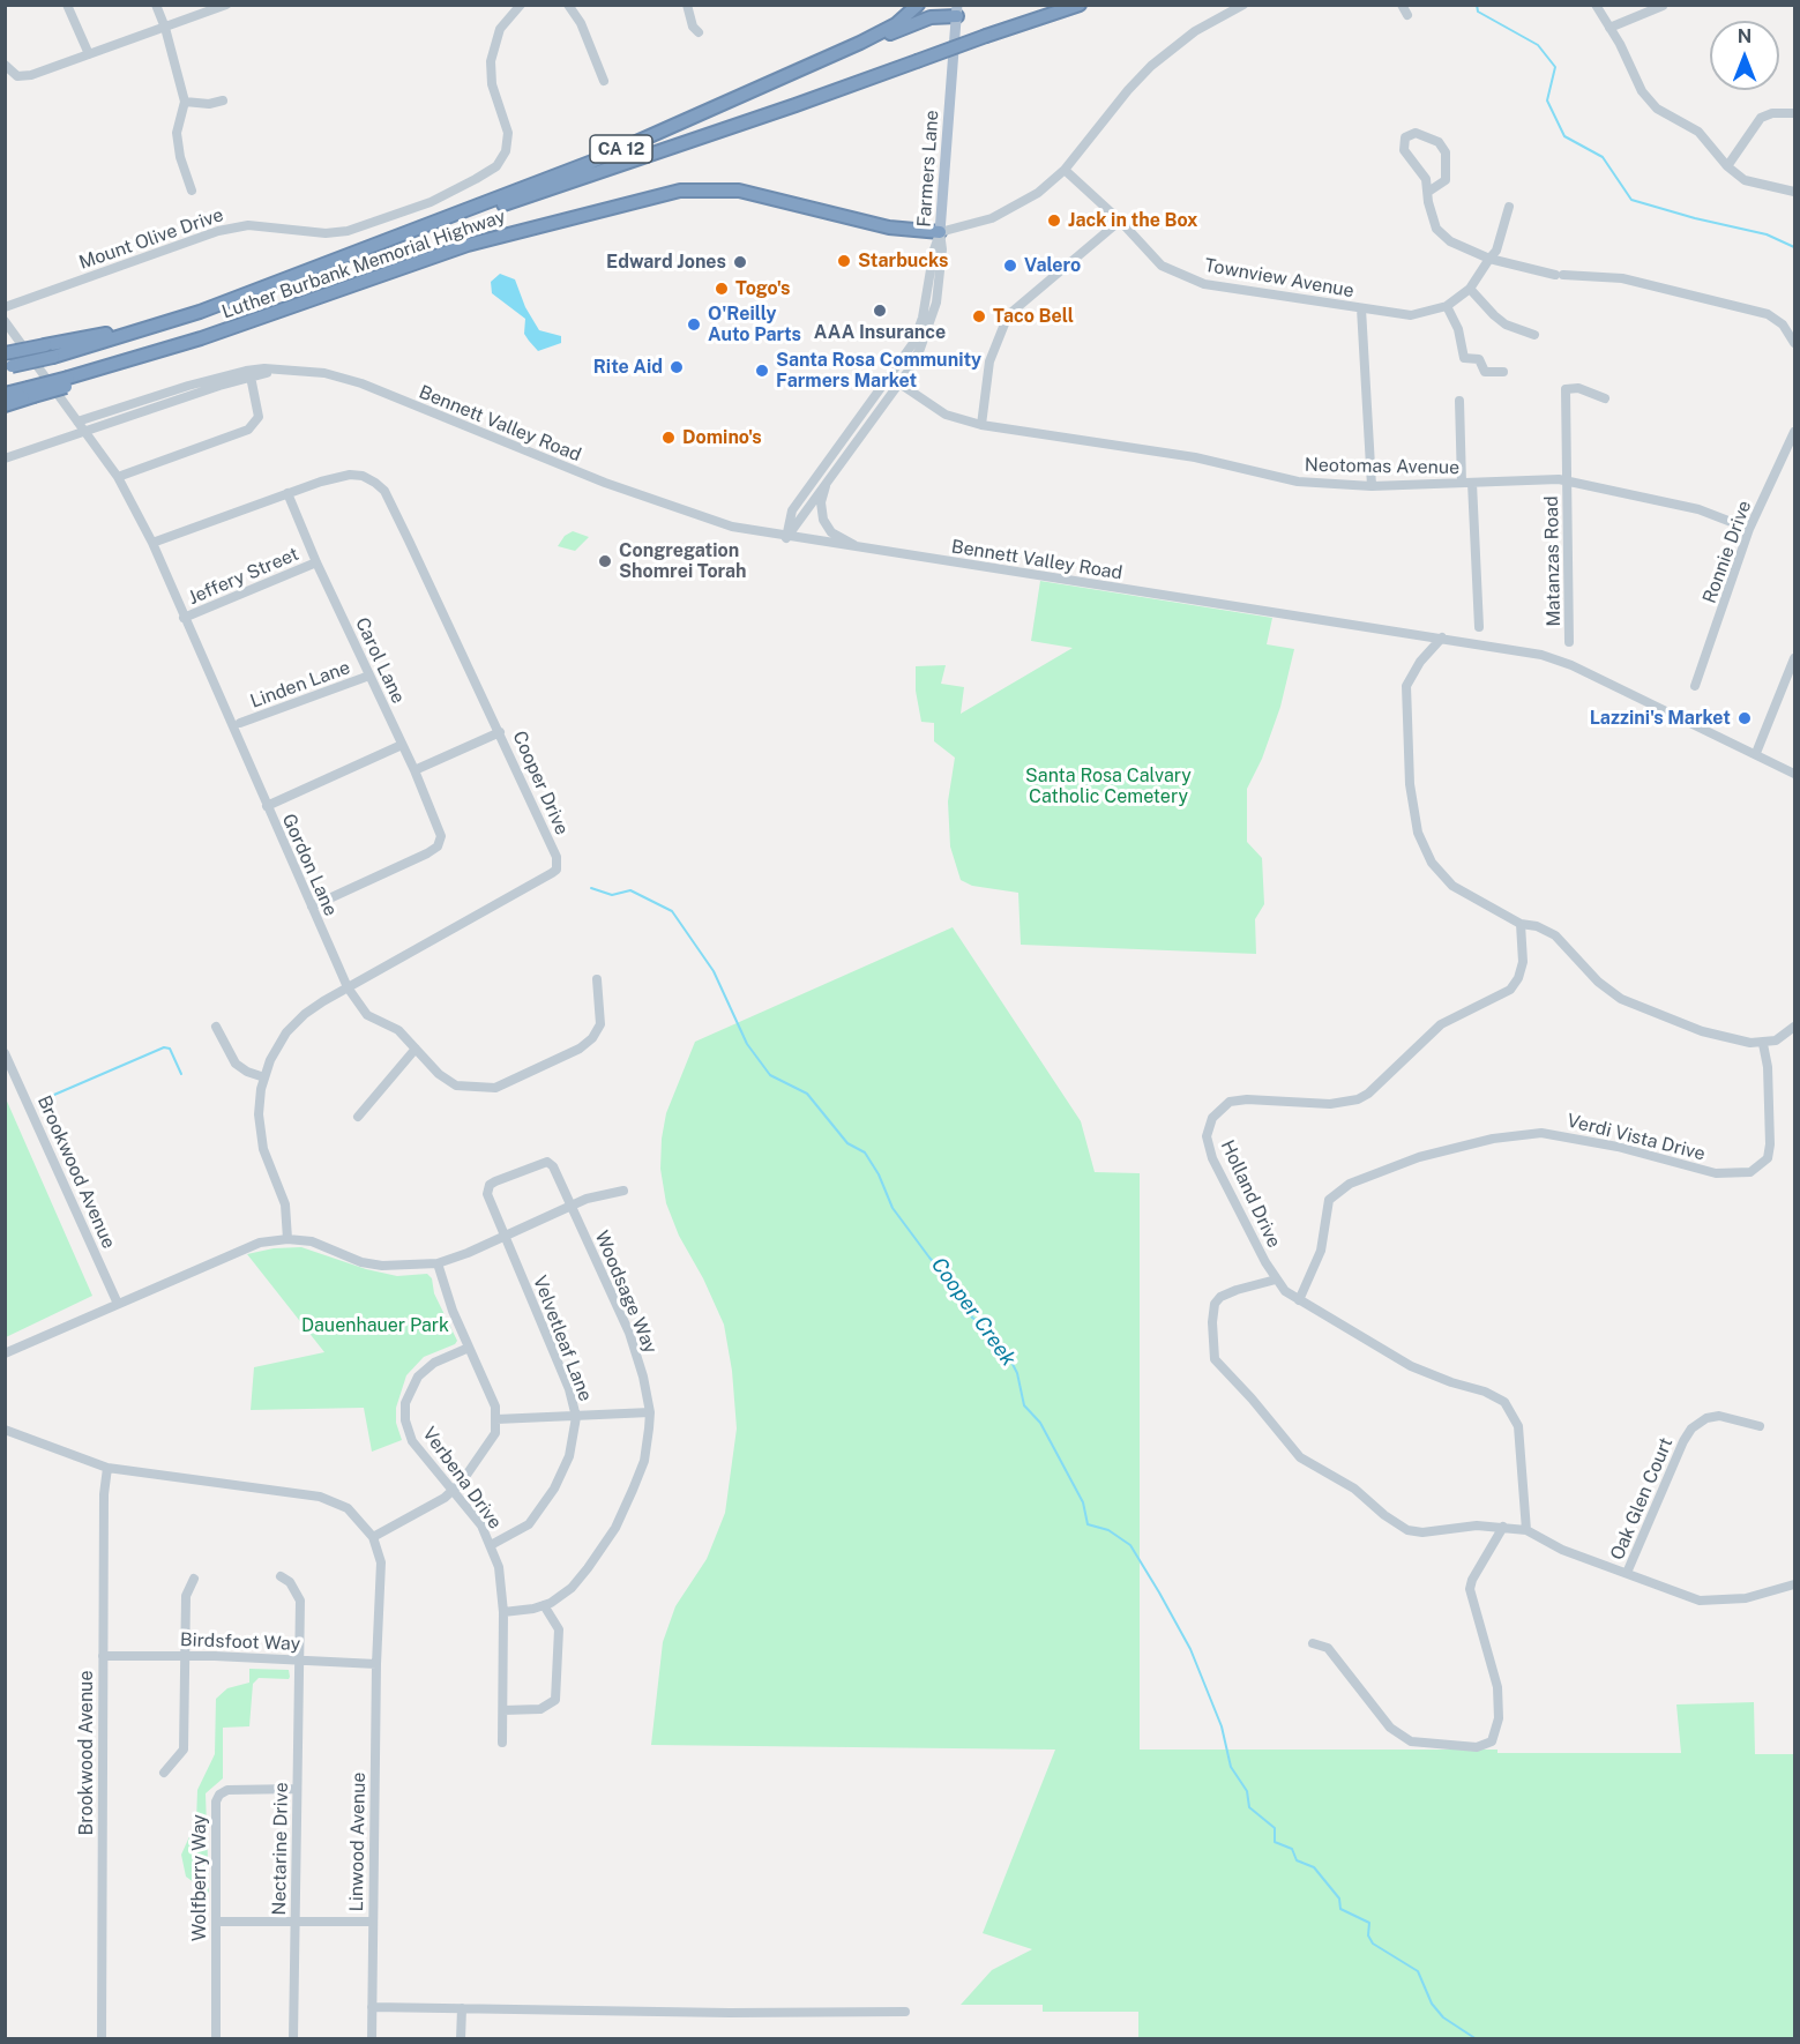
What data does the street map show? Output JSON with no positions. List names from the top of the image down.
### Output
{
  "streets": {
    "highway": ["CA 12", "Luther Burbank Memorial Highway"],
    "main road": ["Farmers Lane"],
    "street": [
      "Mount Olive Drive",
      "Townview Avenue",
      "Bennett Valley Road",
      "Neotomas Avenue",
      "Ronnie Drive",
      "Matanzas Road",
      "Jeffery Street",
      "Carol Lane",
      "Linden Lane",
      "Cooper Drive",
      "Gordon Lane",
      "Verdi Vista Drive",
      "Brookwood Avenue",
      "Holland Drive",
      "Woodsage Way",
      "Velvetleaf Lane",
      "Verbena Drive",
      "Oak Glen Court",
      "Birdsfoot Way",
      "Linwood Avenue",
      "Nectarine Drive",
      "Wolfberry Way"
    ]
  },
  "crossings": [
    ["CA 12", "Luther Burbank Memorial Highway"],
    ["Farmers Lane", "Luther Burbank Memorial Highway"],
    ["Farmers Lane", "Bennett Valley Road"],
    ["Farmers Lane", "Neotomas Avenue"],
    ["Bennett Valley Road", "Gordon Lane"],
    ["Neotomas Avenue", "Ronnie Drive"],
    ["Neotomas Avenue", "Matanzas Road"],
    ["Jeffery Street", "Carol Lane"],
    ["Jeffery Street", "Gordon Lane"],
    ["Carol Lane", "Linden Lane"],
    ["Carol Lane", "Cooper Drive"],
    ["Carol Lane", "Gordon Lane"],
    ["Cooper Drive", "Gordon Lane"],
    ["Verdi Vista Drive", "Holland Drive"],
    ["Brookwood Avenue", "Birdsfoot Way"],
    ["Brookwood Avenue", "Linwood Avenue"],
    ["Woodsage Way", "Velvetleaf Lane"],
    ["Woodsage Way", "Verbena Drive"],
    ["Velvetleaf Lane", "Verbena Drive"],
    ["Birdsfoot Way", "Linwood Avenue"],
    ["Birdsfoot Way", "Nectarine Drive"],
    ["Nectarine Drive", "Wolfberry Way"]
  ],
  "water": ["Cooper Creek"],
  "parks": ["Santa Rosa Calvary Catholic Cemetery", "Dauenhauer Park"],
  "places": [
    "Jack in the Box",
    "Starbucks",
    "Edward Jones",
    "Valero",
    "Togo's",
    "AAA Insurance",
    "Taco Bell",
    "O'Reilly Auto Parts",
    "Rite Aid",
    "Santa Rosa Community Farmers Market",
    "Domino's",
    "Congregation Shomrei Torah",
    "Lazzini's Market"
  ],
  "north": "top"
}
